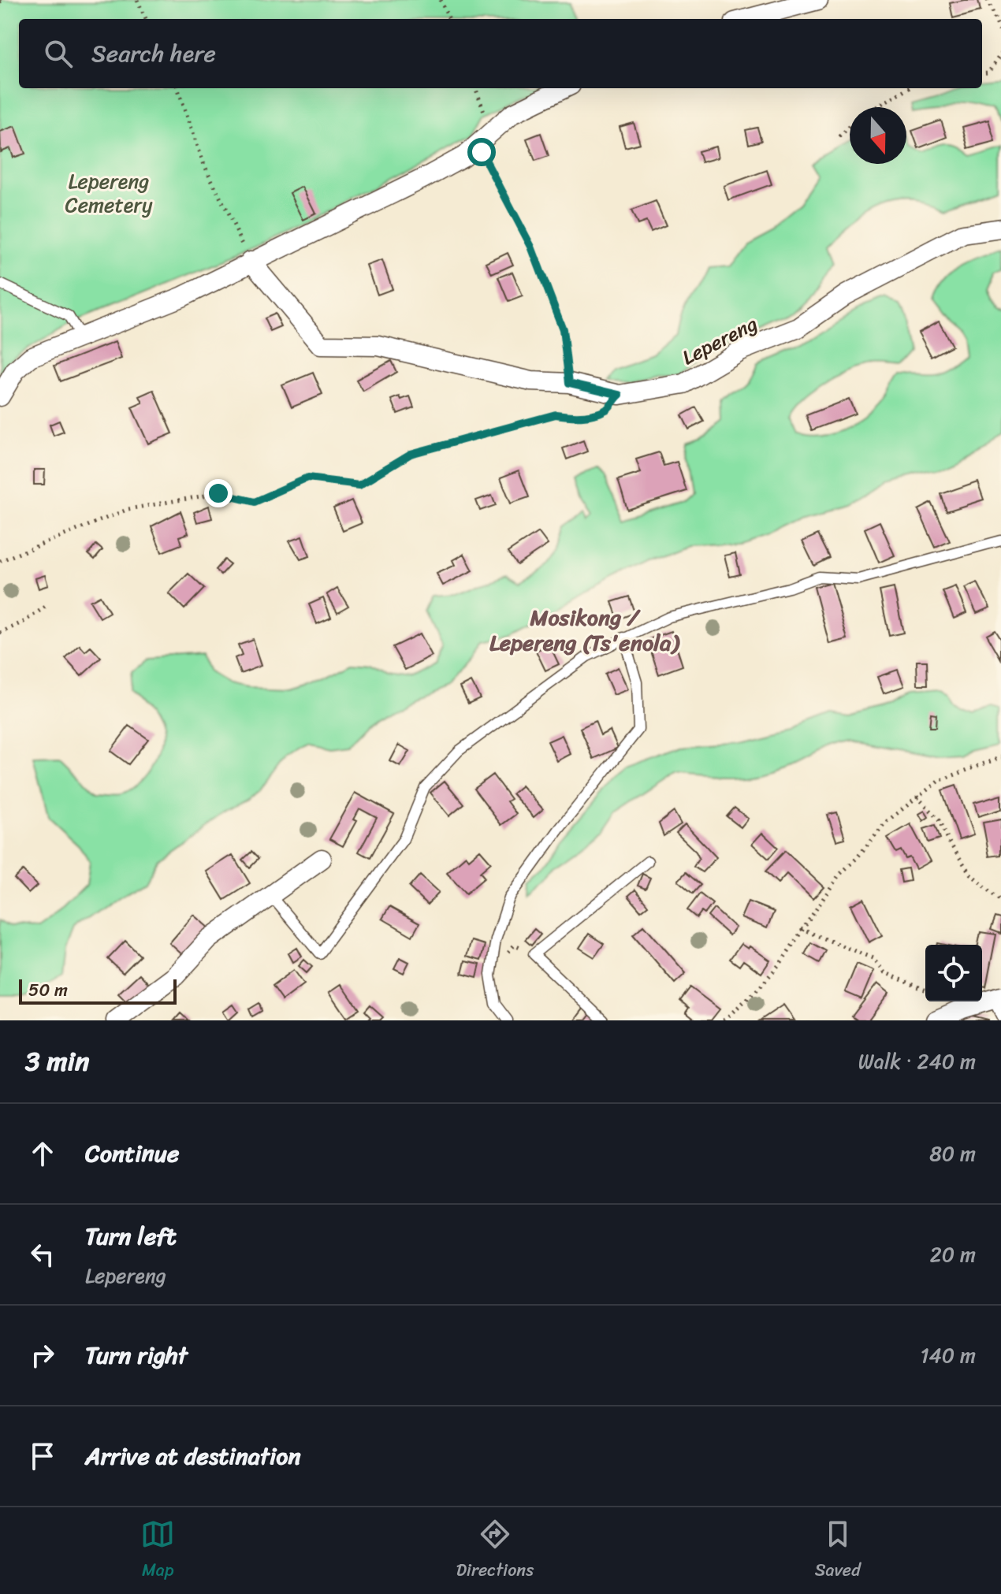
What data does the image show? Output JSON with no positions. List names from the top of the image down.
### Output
{
  "streets": {
    "street": ["Lepereng"]
  },
  "districts": ["Mosikong / Lepereng (Ts'enola)"],
  "parks": ["Lepereng Cemetery"],
  "scale_bar": "50 m",
  "north": "bottom",
  "page": {
    "search": "Search here",
    "scale": "50 m",
    "heading": ["3 min", "Walk · 240 m"],
    "list": [
      ["Continue", "80 m"],
      ["Turn left", "Lepereng", "20 m"],
      ["Turn right", "140 m"],
      "Arrive at destination"
    ],
    "nav": ["Map", "Directions", "Saved"]
  }
}
